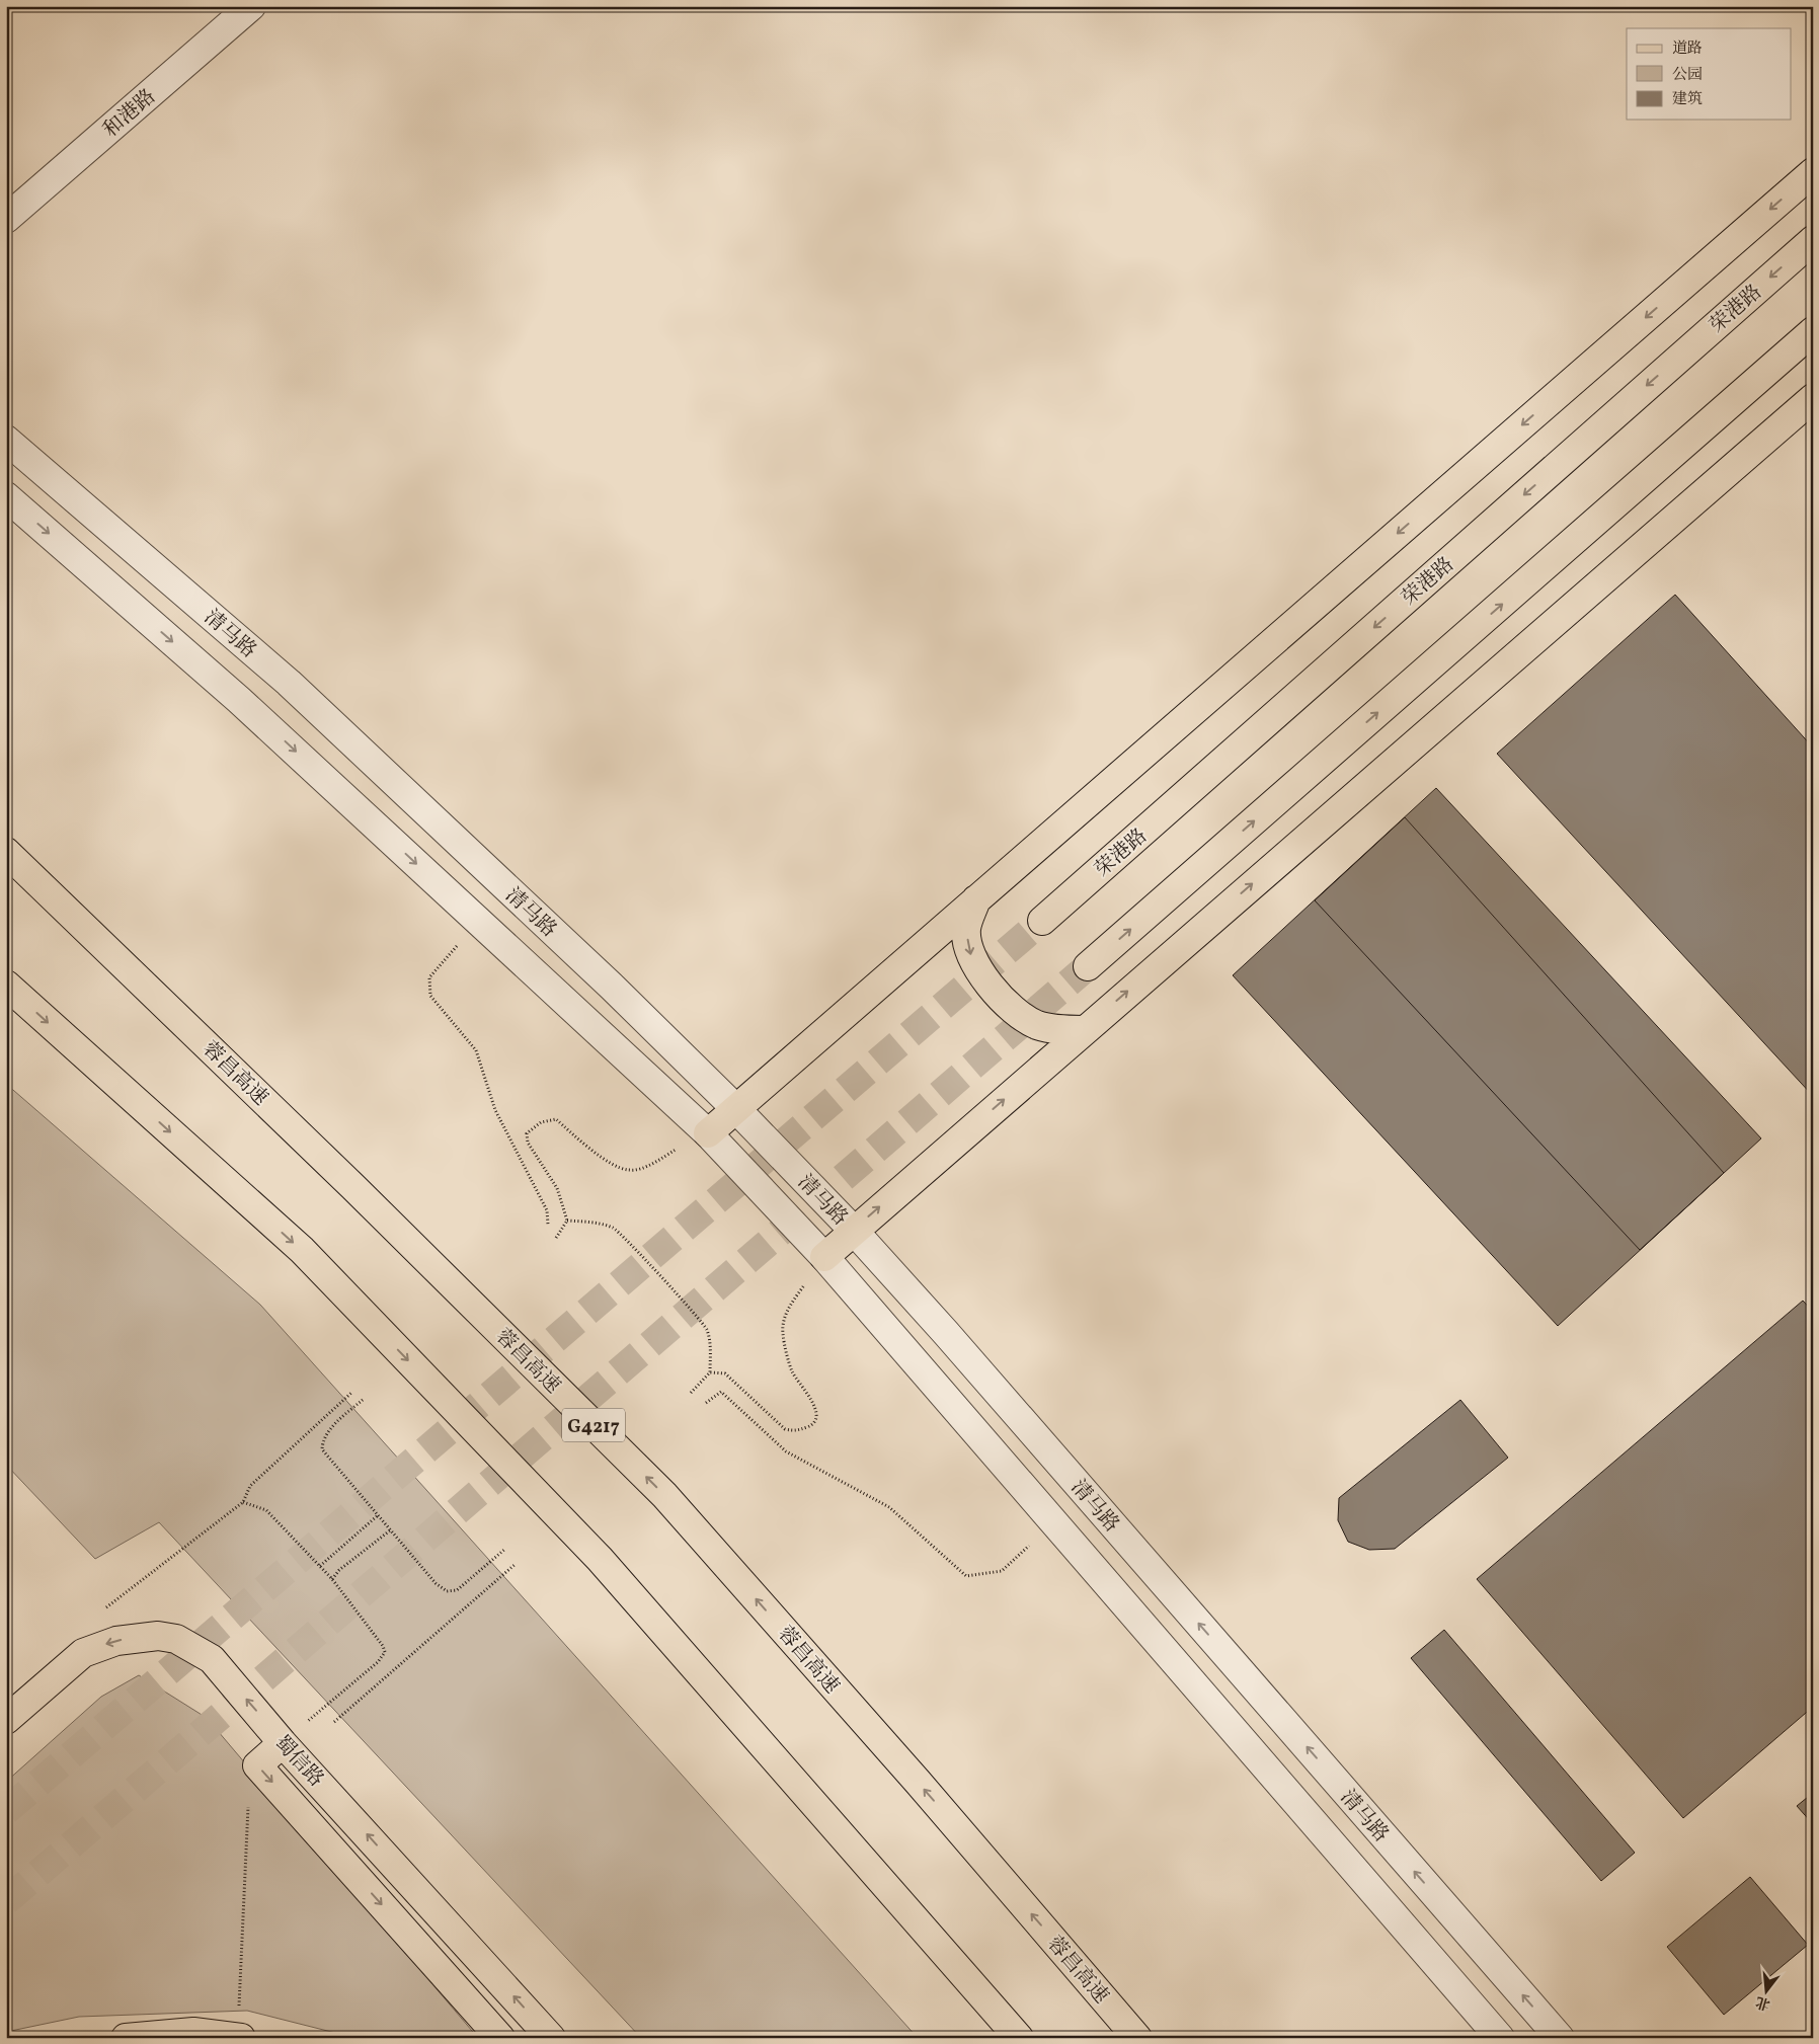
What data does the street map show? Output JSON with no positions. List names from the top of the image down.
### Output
{
  "streets": {
    "main road": [
      "荣港路",
      "蓉昌高速",
      "G4217",
      "蜀信路"
    ],
    "street": ["和港路", "清马路"]
  },
  "one_way": ["蜀信路"],
  "legend": ["道路", "公园", "建筑"],
  "north": "bottom"
}
